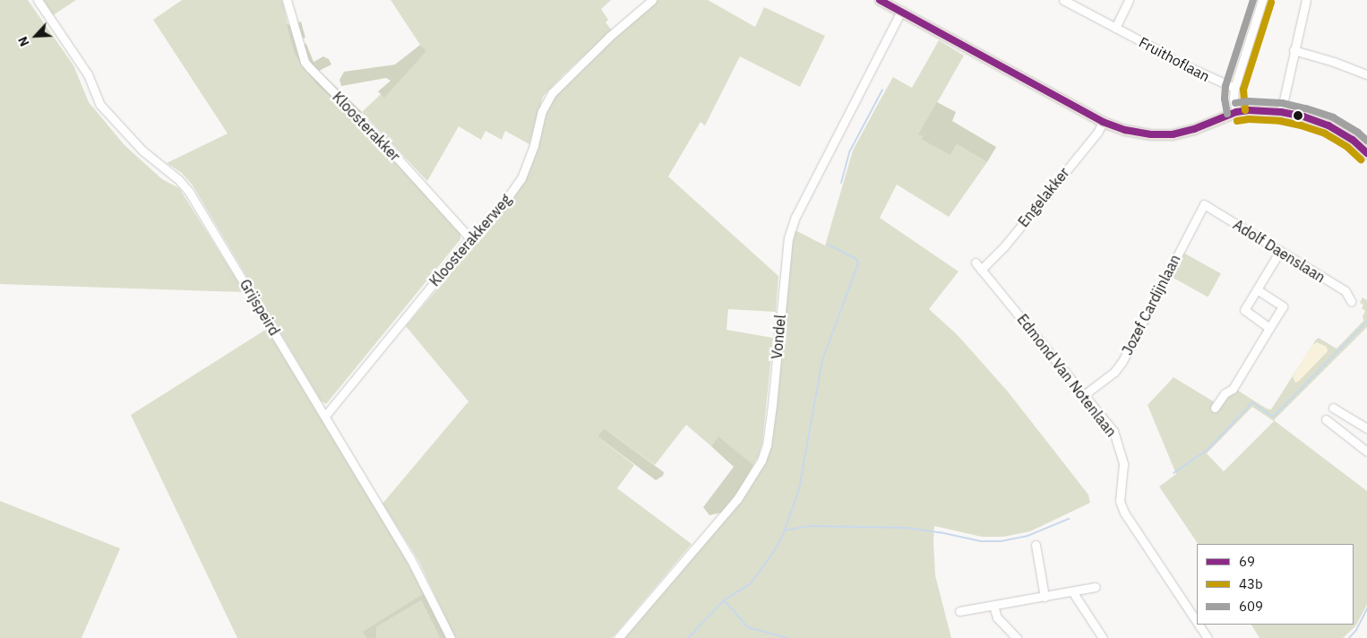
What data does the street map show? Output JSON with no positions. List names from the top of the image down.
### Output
{
  "streets": {
    "street": [
      "Fruithoflaan",
      "Kloosterakker",
      "Engelakker",
      "Kloosterakkerweg",
      "Adolf Daenslaan",
      "Jozef Cardijnlaan",
      "Grijspeird",
      "Vondel",
      "Edmond Van Notenlaan"
    ]
  },
  "crossings": [
    ["Kloosterakker", "Kloosterakkerweg"],
    ["Engelakker", "Edmond Van Notenlaan"],
    ["Kloosterakkerweg", "Grijspeird"],
    ["Adolf Daenslaan", "Jozef Cardijnlaan"],
    ["Jozef Cardijnlaan", "Edmond Van Notenlaan"]
  ],
  "lines": ["transit line 69", "transit line 609", "transit line 43b"],
  "legend": ["69", "43b", "609"],
  "north": "bottom left"
}
